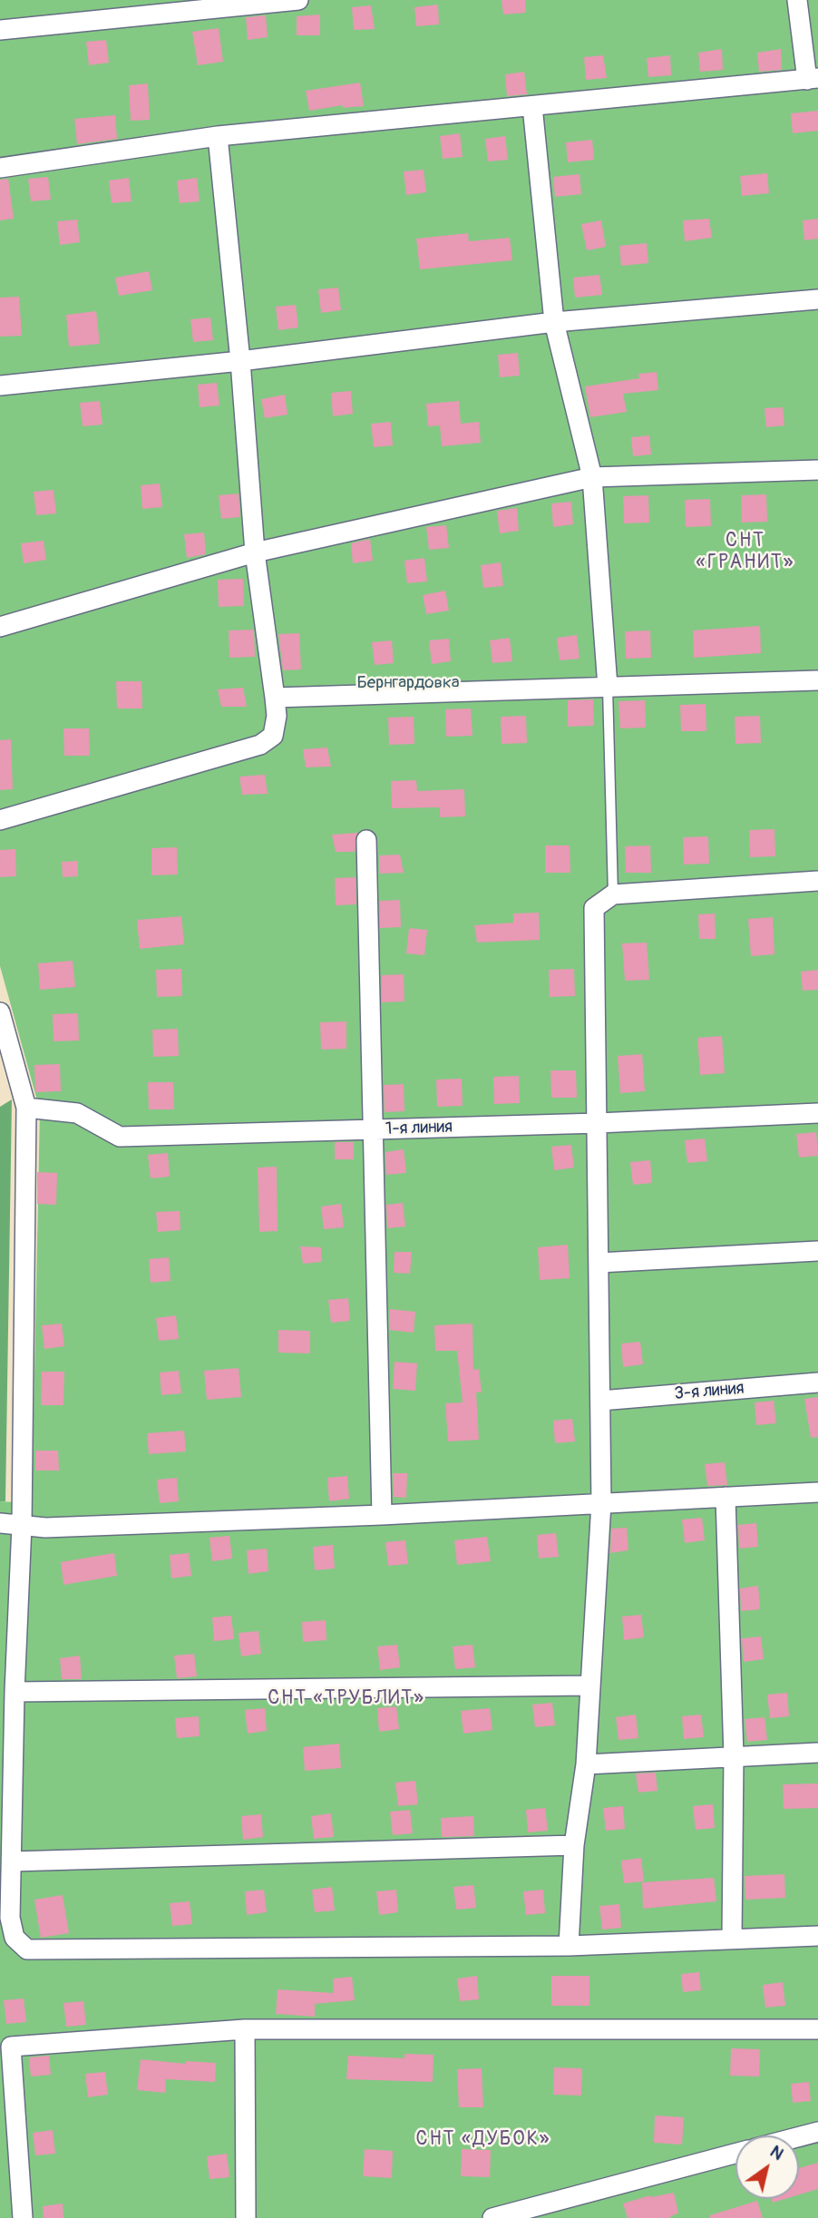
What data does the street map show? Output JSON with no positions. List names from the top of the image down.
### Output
{
  "streets": {
    "street": ["1-я линия", "3-я линия"]
  },
  "districts": ["СНТ «ГРАНИТ»", "СНТ «ТРУБЛИТ»", "СНТ «ДУБОК»"],
  "parks": ["Бернгардовка"],
  "north": "top right"
}
